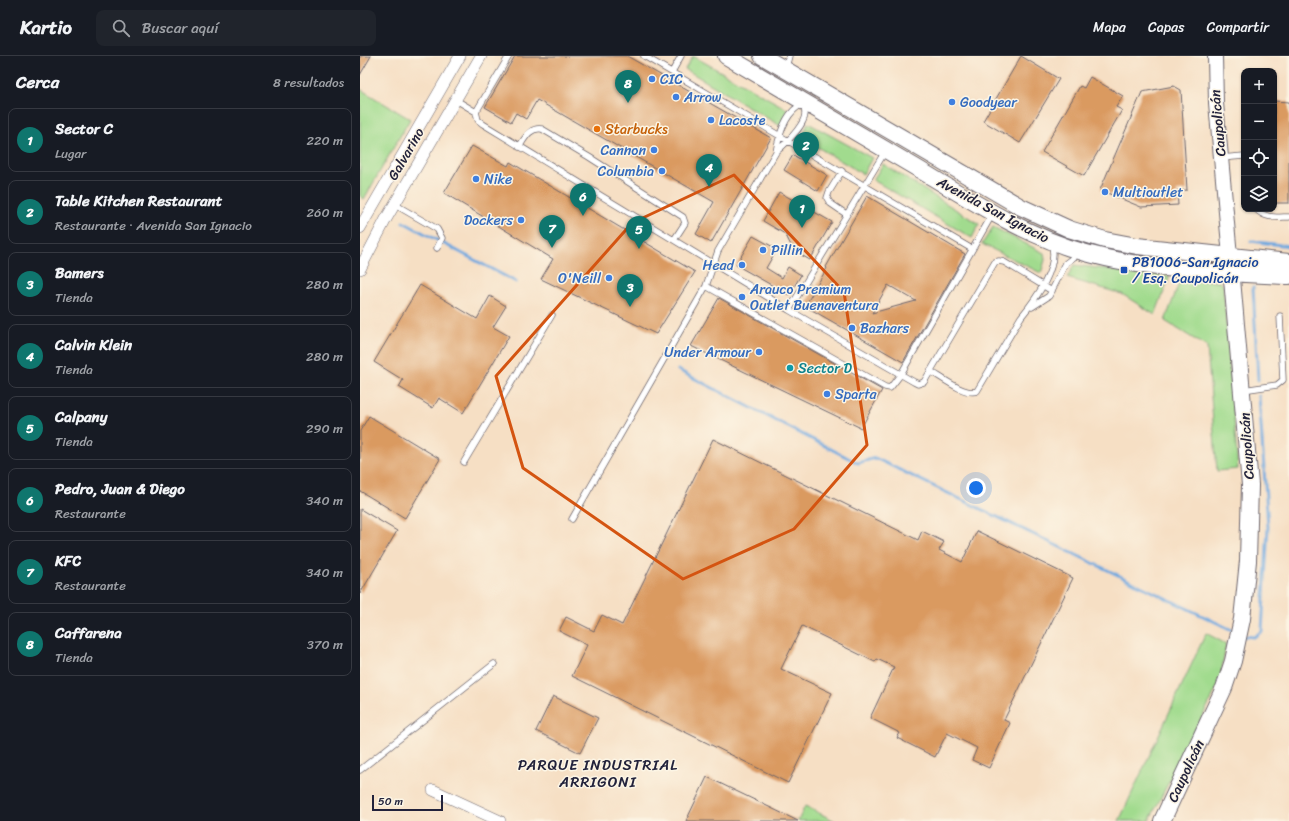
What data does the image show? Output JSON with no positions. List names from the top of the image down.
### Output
{
  "streets": {
    "main road": ["Caupolicán", "Avenida San Ignacio"],
    "street": ["Galvarino"]
  },
  "crossings": [
    ["Caupolicán", "Avenida San Ignacio"]
  ],
  "districts": ["PARQUE INDUSTRIAL ARRIGONI"],
  "places": {
    "other": [
      "CIC",
      "Arrow",
      "Goodyear",
      "Lacoste",
      "Starbucks",
      "Cannon",
      "Columbia",
      "Nike",
      "Multioutlet",
      "Dockers",
      "Pillin",
      "Head",
      "O'Neill",
      "Arauco Premium Outlet Buenaventura",
      "Bazhars",
      "Under Armour",
      "Sector D",
      "Sparta"
    ],
    "transit": ["PB1006-San Ignacio / Esq. Caupolicán"]
  },
  "scale_bar": "50 m",
  "page": {
    "header": "Kartio",
    "search": "Buscar aquí",
    "nav": ["Mapa", "Capas", "Compartir"],
    "heading": ["Cerca", "8 resultados"],
    "map_buttons": ["+", "−"],
    "pins": [
      "8",
      "2",
      "4",
      "6",
      "1",
      "7",
      "5",
      "3"
    ],
    "list": [
      {
        "mark": "1",
        "name": "Sector C",
        "note": "Lugar",
        "value": "220 m"
      },
      {
        "mark": "2",
        "name": "Table Kitchen Restaurant",
        "note": "Restaurante · Avenida San Ignacio",
        "value": "260 m"
      },
      {
        "mark": "3",
        "name": "Bamers",
        "note": "Tienda",
        "value": "280 m"
      },
      {
        "mark": "4",
        "name": "Calvin Klein",
        "note": "Tienda",
        "value": "280 m"
      },
      {
        "mark": "5",
        "name": "Calpany",
        "note": "Tienda",
        "value": "290 m"
      },
      {
        "mark": "6",
        "name": "Pedro, Juan & Diego",
        "note": "Restaurante",
        "value": "340 m"
      },
      {
        "mark": "7",
        "name": "KFC",
        "note": "Restaurante",
        "value": "340 m"
      },
      {
        "mark": "8",
        "name": "Caffarena",
        "note": "Tienda",
        "value": "370 m"
      }
    ],
    "scale": "50 m"
  }
}
